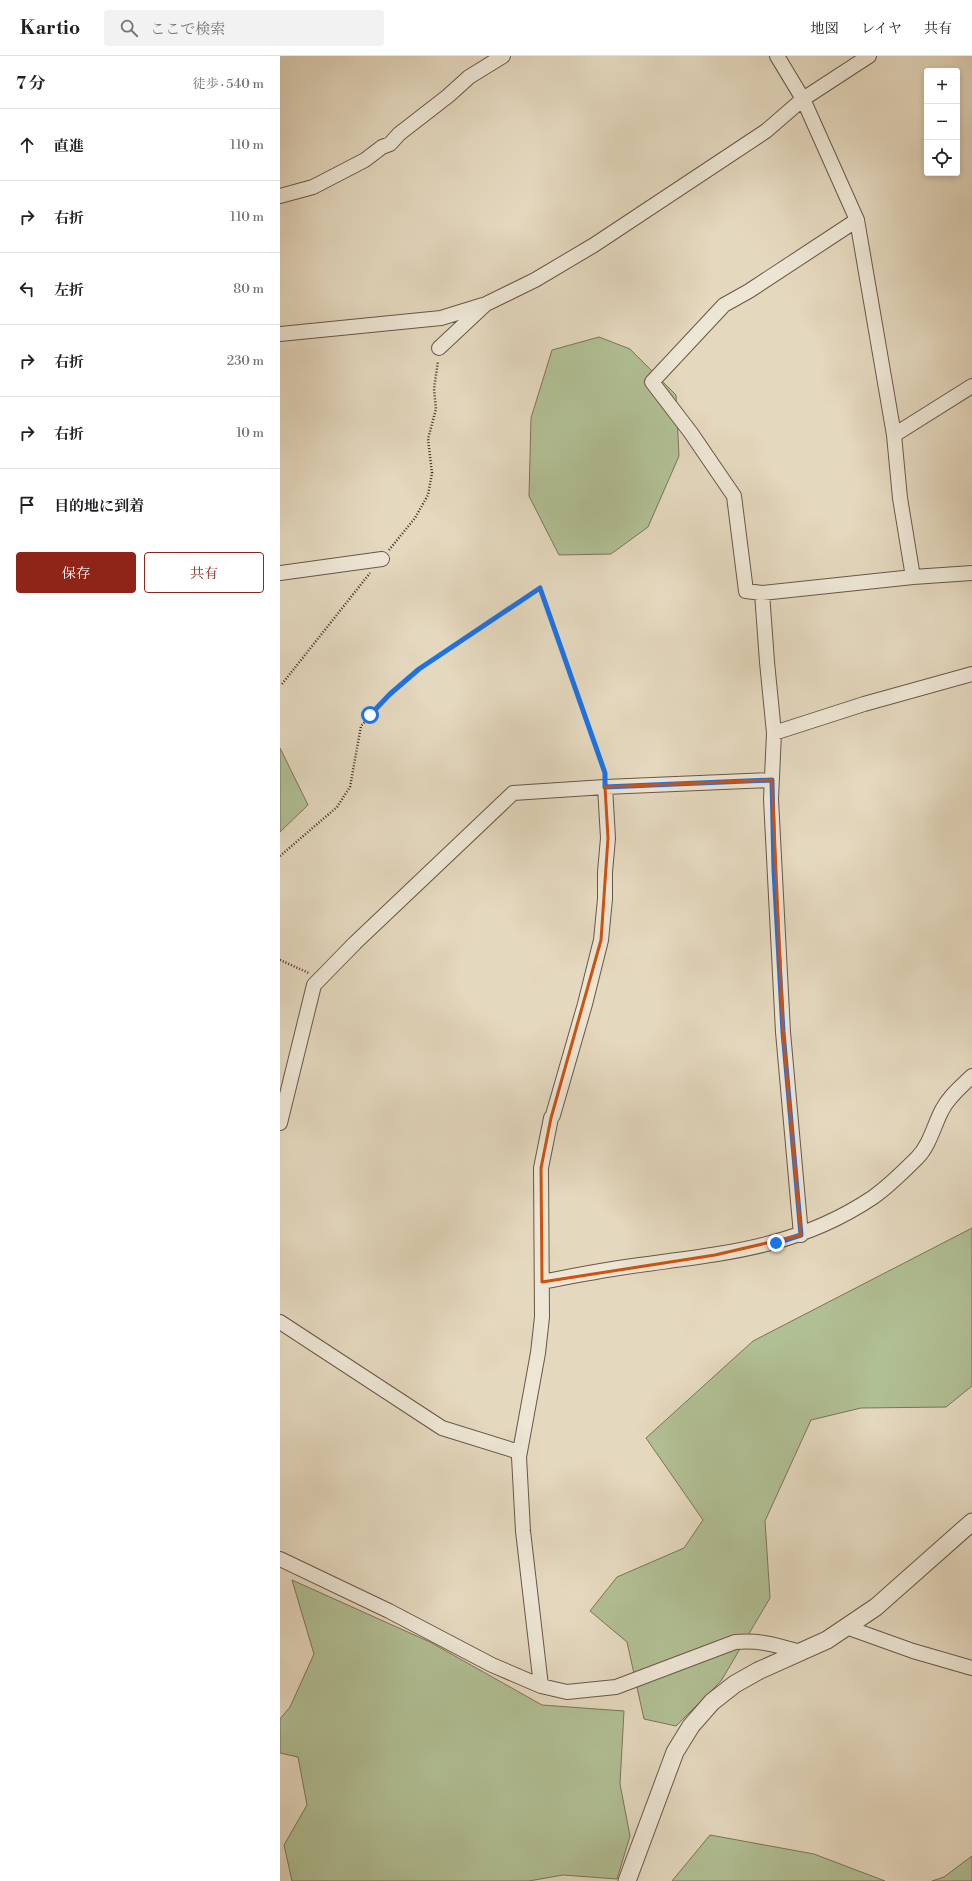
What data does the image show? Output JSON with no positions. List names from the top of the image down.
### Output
{
  "page": {
    "header": "Kartio",
    "search": "ここで検索",
    "nav": ["地図", "レイヤ", "共有"],
    "heading": ["7 分", "徒歩 · 540 m"],
    "map_buttons": ["+", "−"],
    "list": [
      ["直進", "110 m"],
      ["右折", "110 m"],
      ["左折", "80 m"],
      ["右折", "230 m"],
      ["右折", "10 m"],
      "目的地に到着"
    ],
    "buttons": ["保存", "共有"]
  }
}
